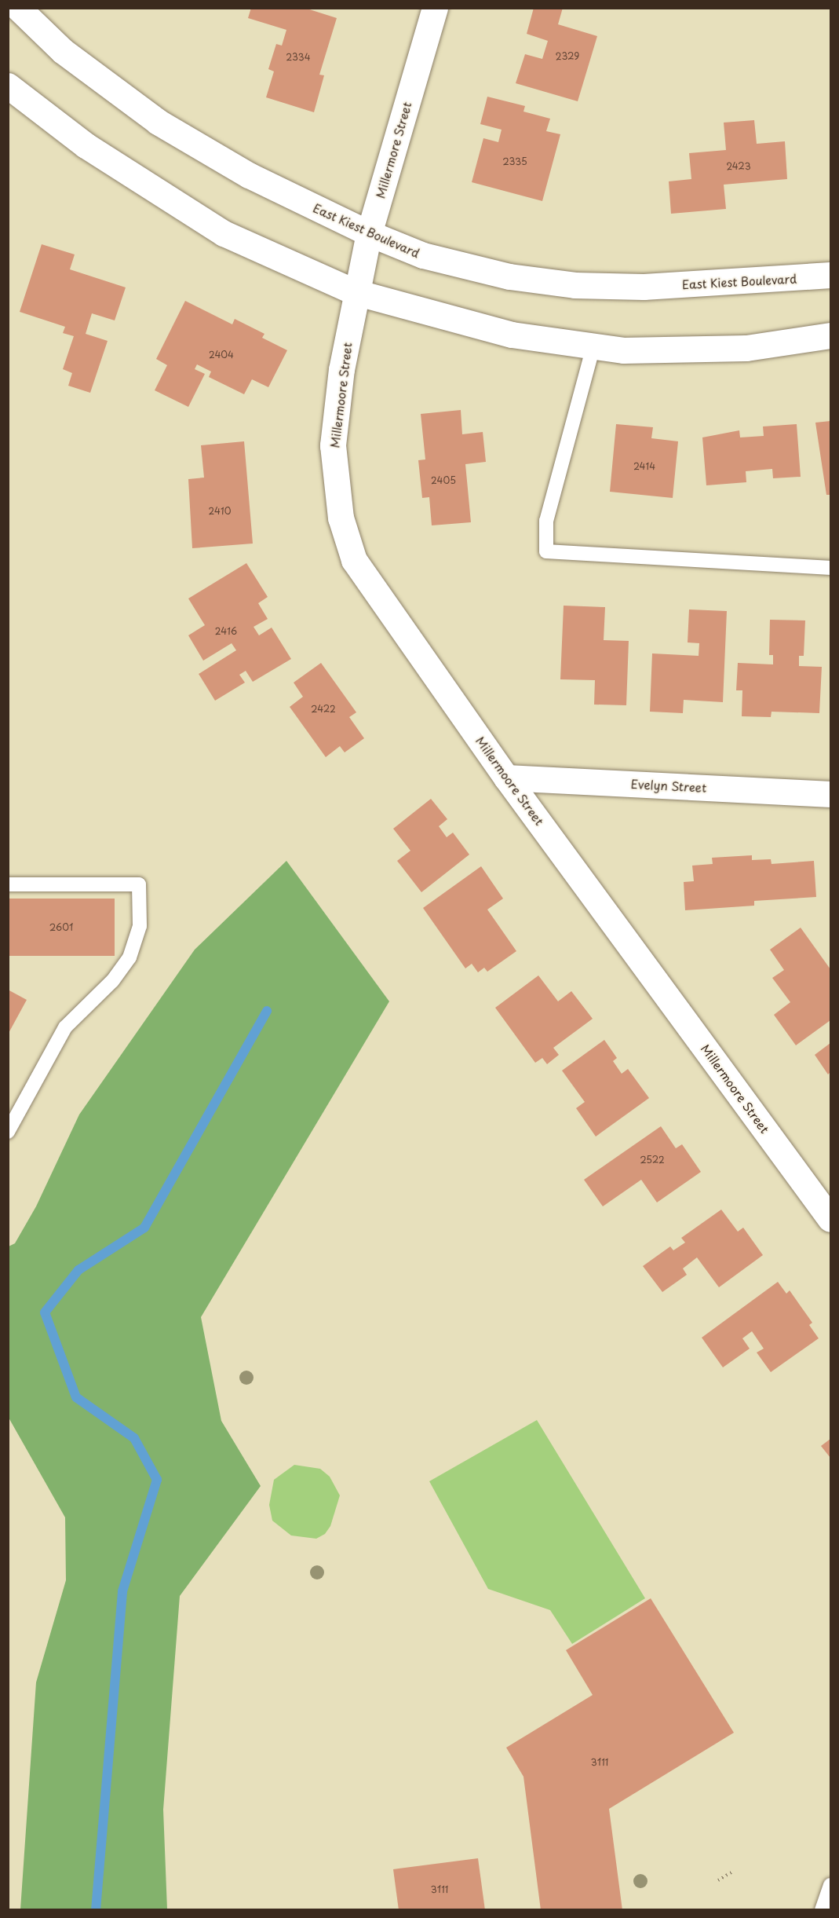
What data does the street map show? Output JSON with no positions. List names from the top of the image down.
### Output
{
  "streets": {
    "main road": [
      "Millermore Street",
      "East Kiest Boulevard",
      "Millermoore Street",
      "Evelyn Street"
    ]
  },
  "crossings": [
    ["Millermore Street", "East Kiest Boulevard"],
    ["Millermore Street", "Millermoore Street"],
    ["Millermoore Street", "Evelyn Street"]
  ],
  "house_numbers": [
    "2329",
    "2334",
    "2335",
    "2423",
    "2404",
    "2414",
    "2405",
    "2410",
    "2416",
    "2422",
    "2601",
    "2522",
    "3111",
    "3111"
  ]
}
